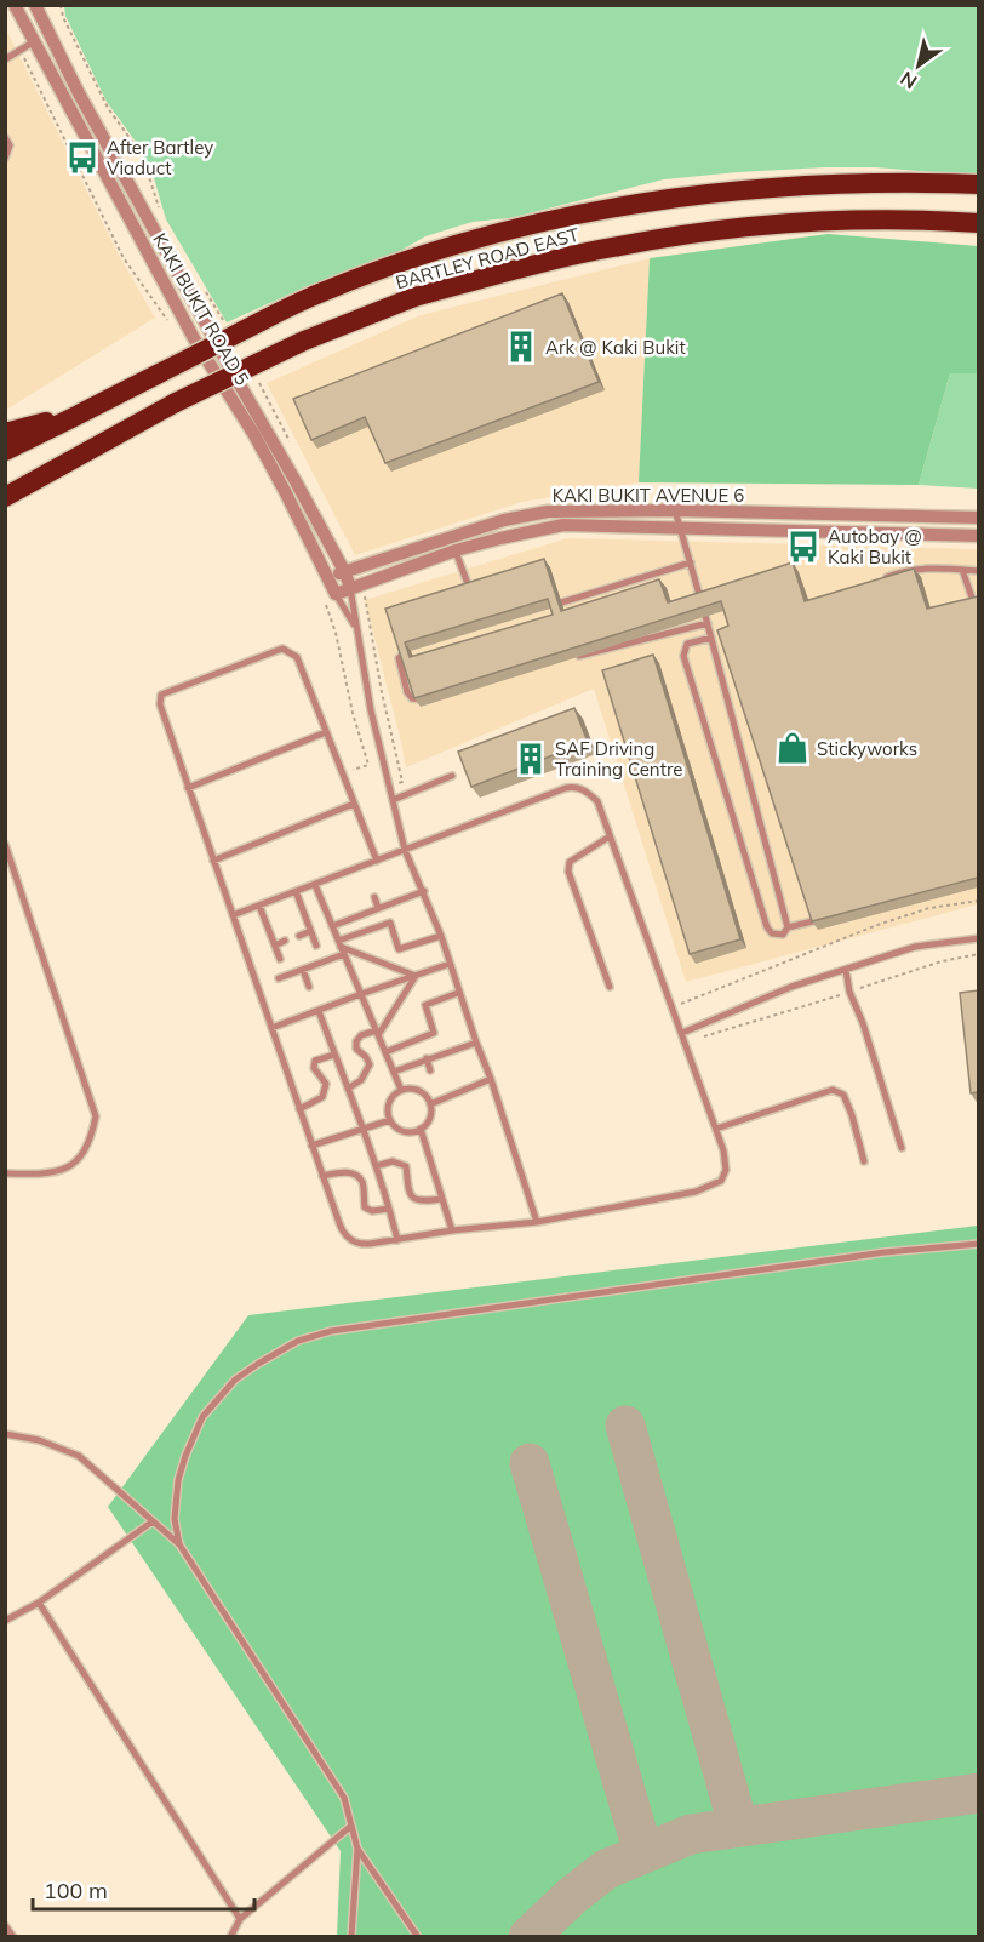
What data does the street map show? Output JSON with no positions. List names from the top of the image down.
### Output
{
  "streets": {
    "highway": ["BARTLEY ROAD EAST"],
    "street": ["KAKI BUKIT ROAD 5", "KAKI BUKIT AVENUE 6"]
  },
  "crossings": [
    ["KAKI BUKIT ROAD 5", "KAKI BUKIT AVENUE 6"]
  ],
  "places": {
    "bus stop": ["After Bartley Viaduct", "Autobay @ Kaki Bukit"],
    "building": ["Ark @ Kaki Bukit", "SAF Driving Training Centre"],
    "shop": ["Stickyworks"]
  },
  "scale_bar": "100 m",
  "north": "bottom left"
}
